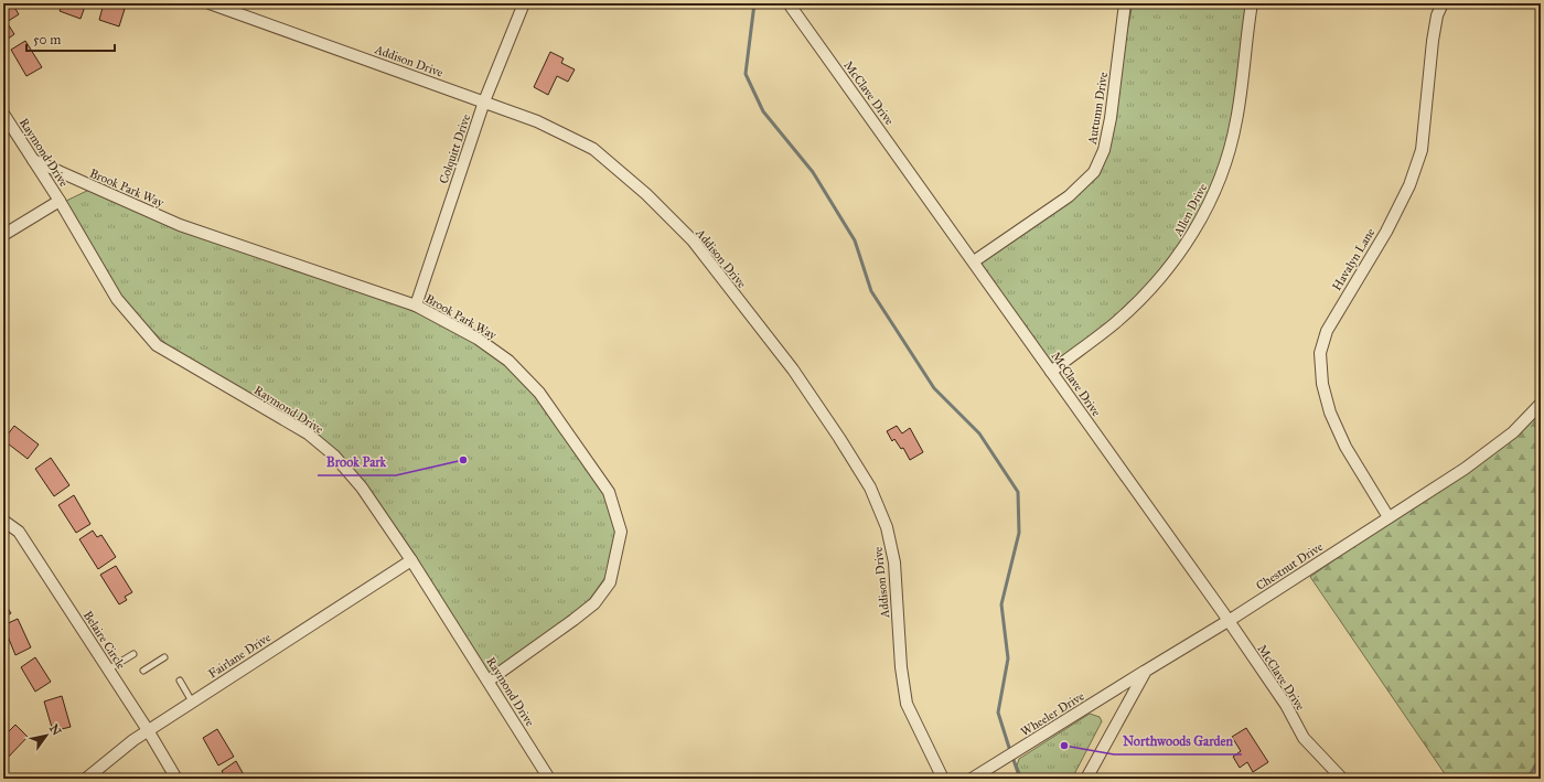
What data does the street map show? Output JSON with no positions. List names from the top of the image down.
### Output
{
  "streets": {
    "street": [
      "Addison Drive",
      "McClave Drive",
      "Autumn Drive",
      "Colquitt Drive",
      "Raymond Drive",
      "Brook Park Way",
      "Allen Drive",
      "Havalyn Lane",
      "Chestnut Drive",
      "Belaire Circle",
      "Fairlane Drive",
      "Wheeler Drive"
    ]
  },
  "crossings": [
    ["Addison Drive", "Colquitt Drive"],
    ["McClave Drive", "Autumn Drive"],
    ["McClave Drive", "Allen Drive"],
    ["McClave Drive", "Chestnut Drive"],
    ["Colquitt Drive", "Brook Park Way"],
    ["Raymond Drive", "Brook Park Way"],
    ["Raymond Drive", "Fairlane Drive"],
    ["Havalyn Lane", "Chestnut Drive"],
    ["Chestnut Drive", "Wheeler Drive"],
    ["Belaire Circle", "Fairlane Drive"]
  ],
  "places": ["Brook Park", "Northwoods Garden"],
  "scale_bar": "50 m",
  "north": "top right"
}
